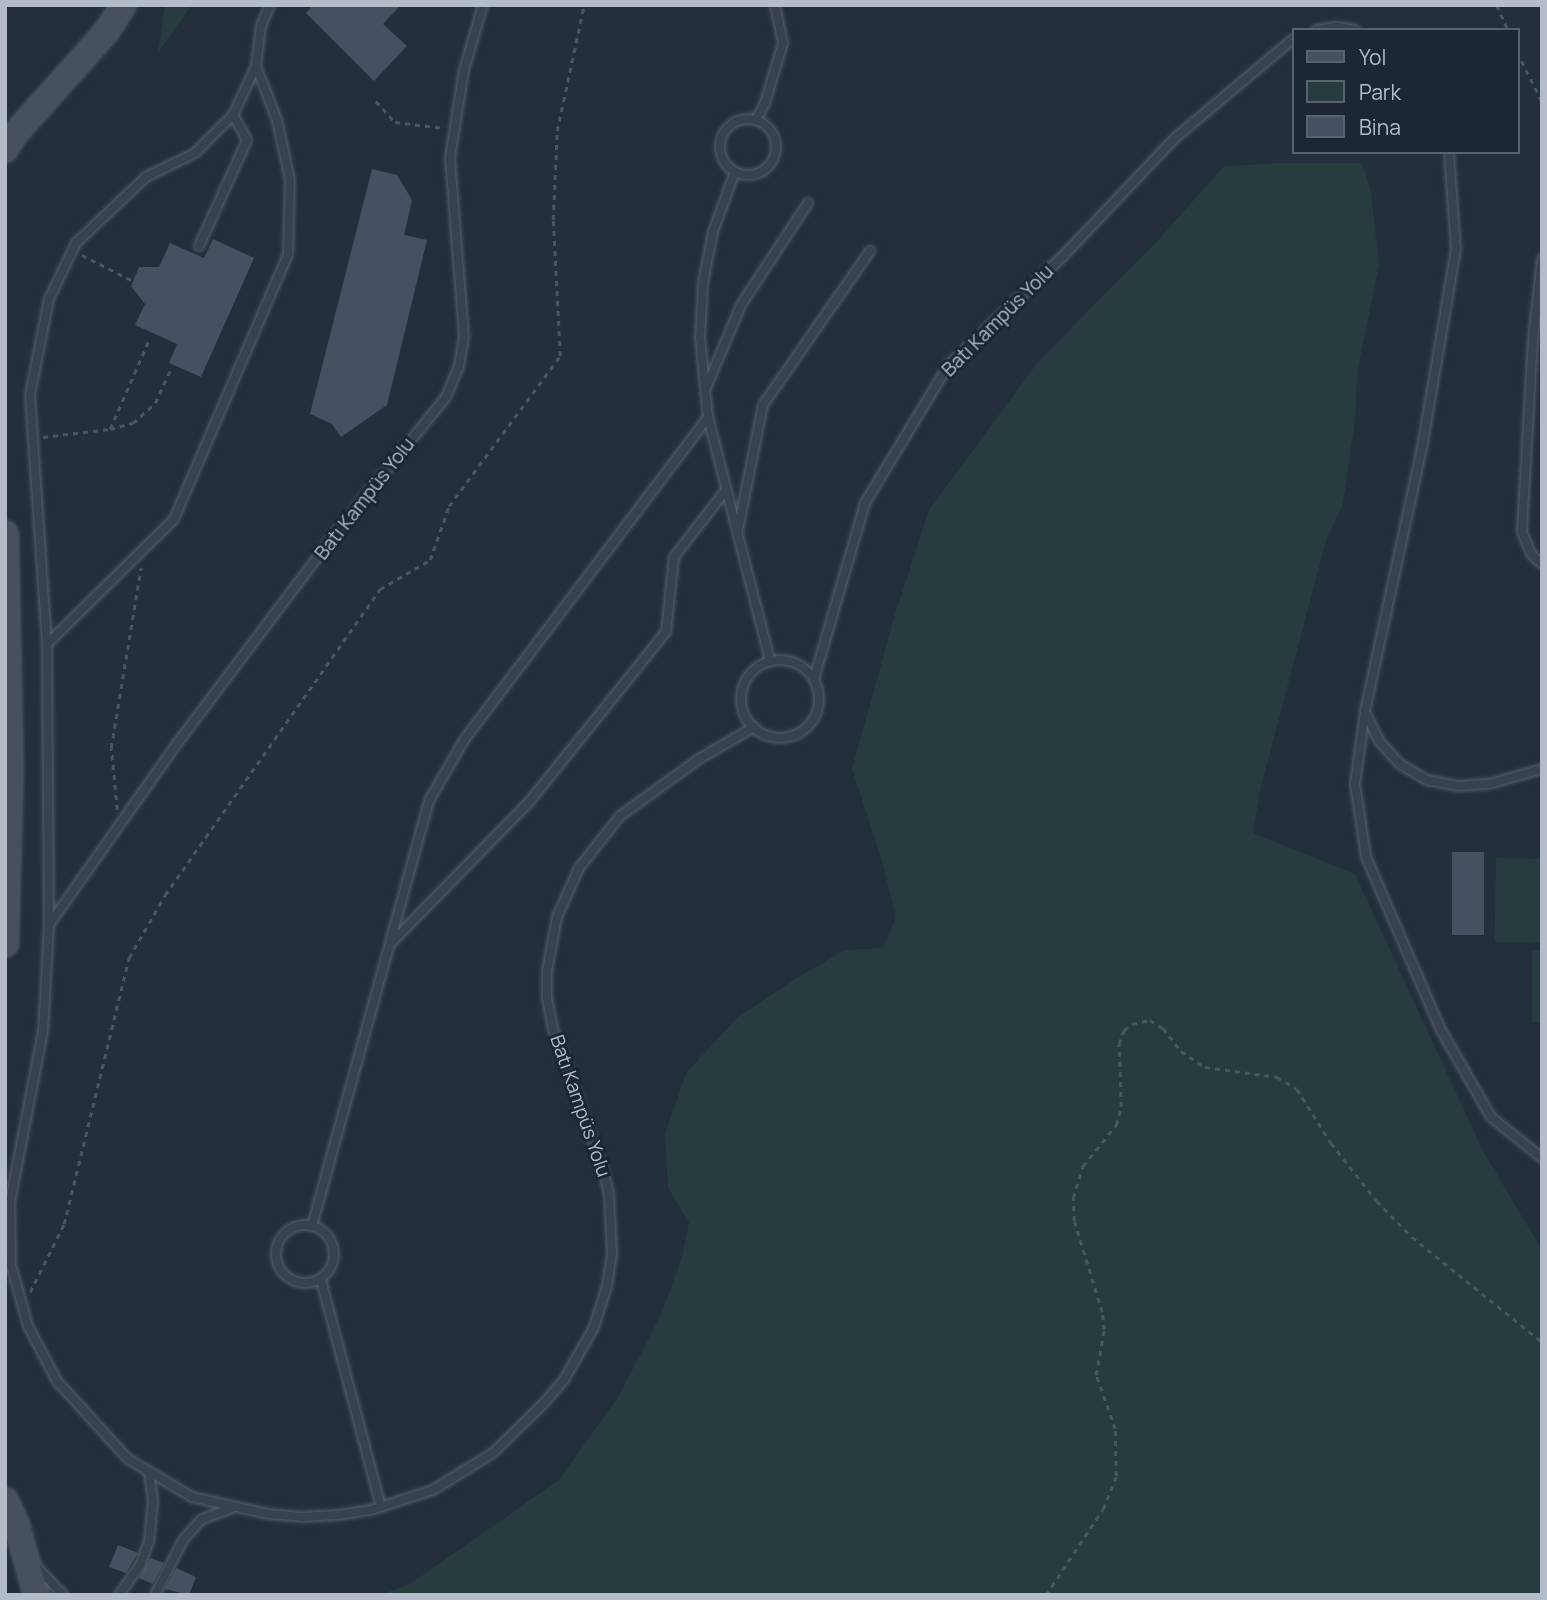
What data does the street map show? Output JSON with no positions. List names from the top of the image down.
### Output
{
  "streets": {
    "lane": ["Batı Kampüs Yolu"]
  },
  "legend": ["Yol", "Park", "Bina"]
}
